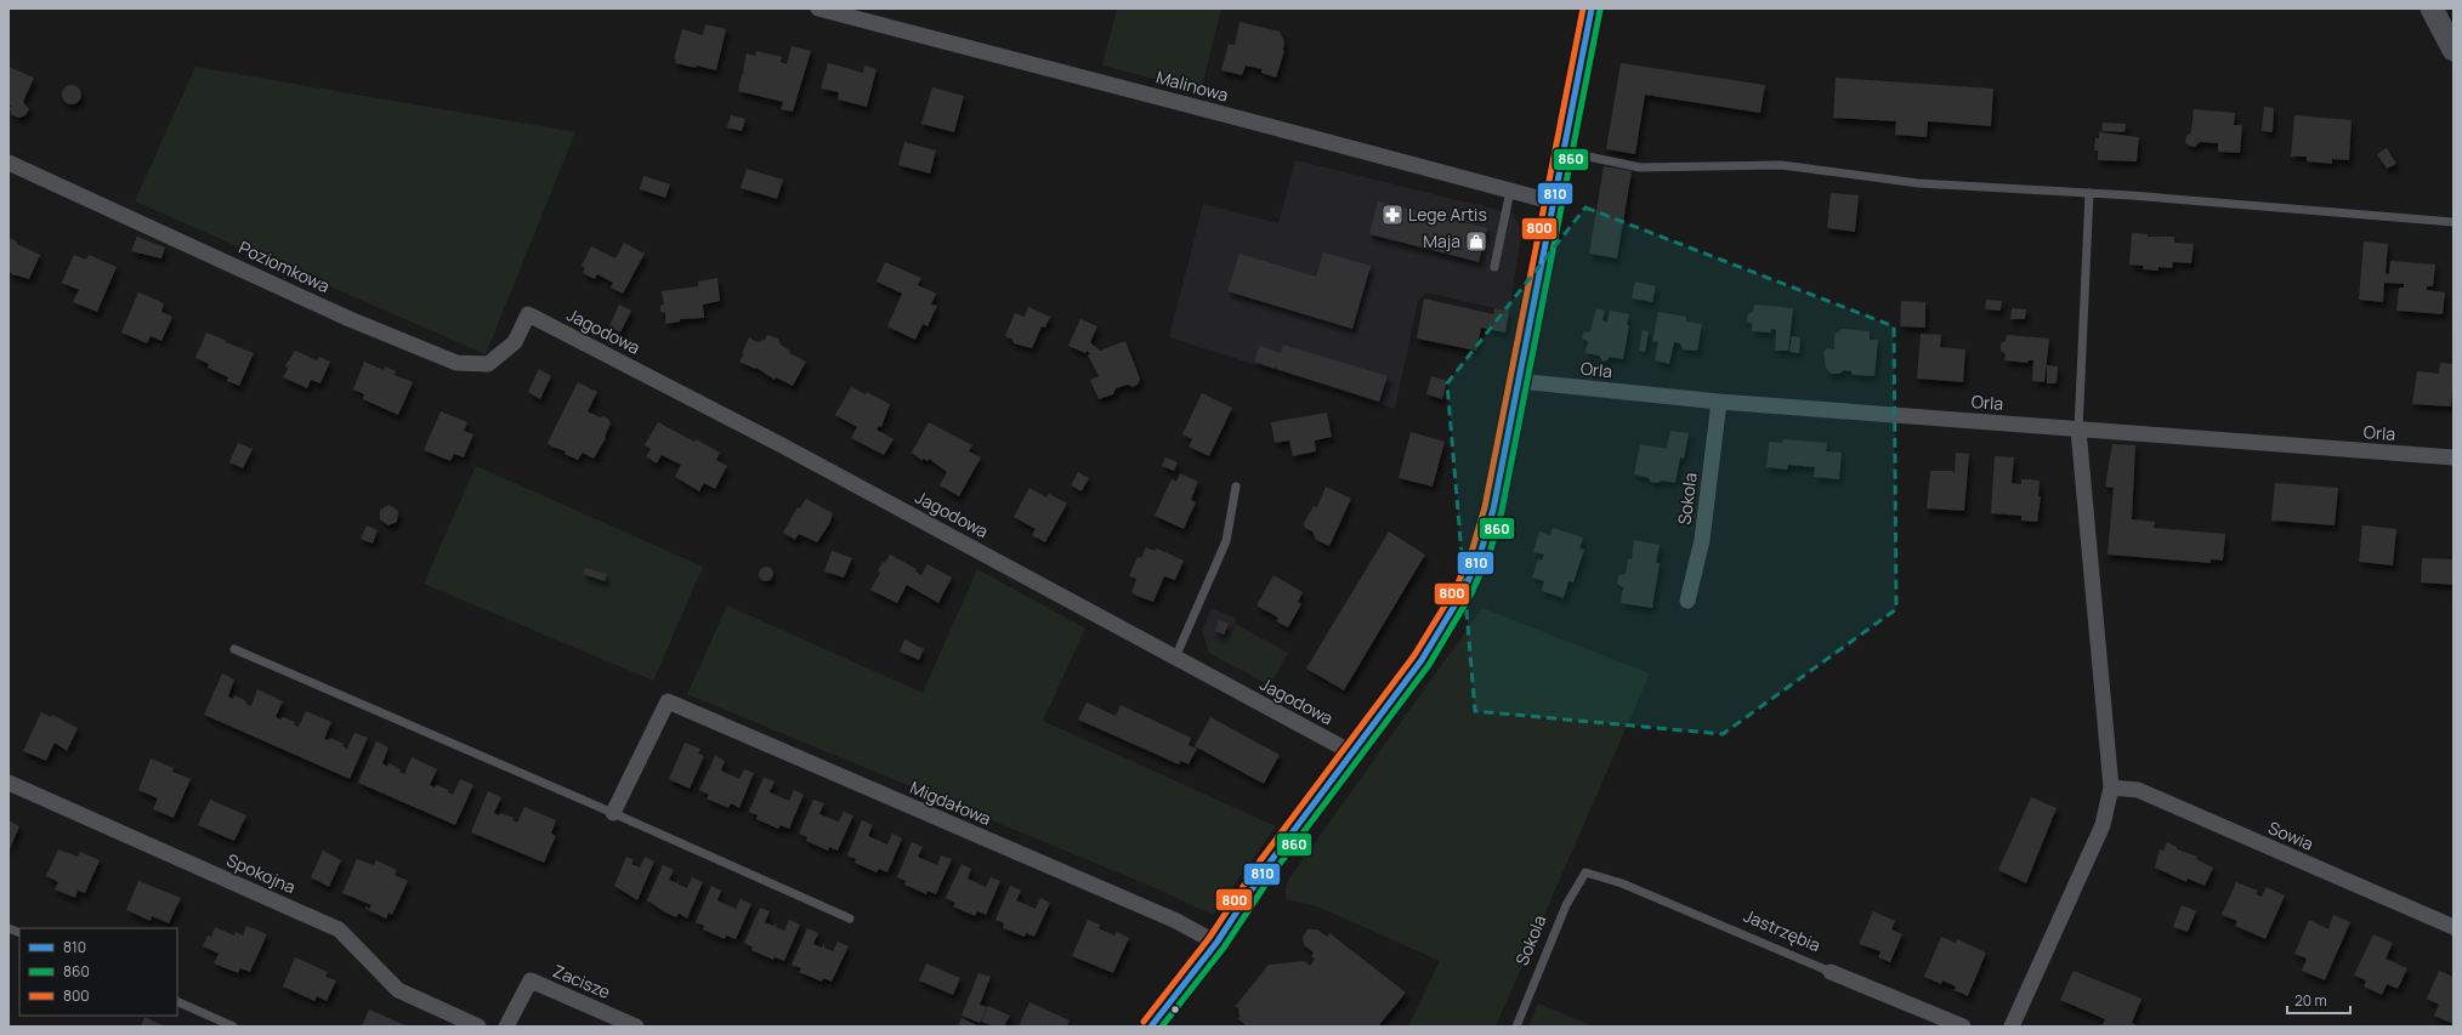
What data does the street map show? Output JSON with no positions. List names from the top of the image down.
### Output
{
  "streets": {
    "street": [
      "Malinowa",
      "Poziomkowa",
      "Jagodowa",
      "Orla",
      "Sokola",
      "Migdałowa",
      "Sowia",
      "Spokojna",
      "Jastrzębia",
      "Zacisze"
    ]
  },
  "crossings": [
    ["Poziomkowa", "Jagodowa"],
    ["Orla", "Sokola"],
    ["Sokola", "Jastrzębia"]
  ],
  "places": {
    "pharmacy": ["Lege Artis"],
    "shop": ["Maja"]
  },
  "lines": ["transit line 810", "transit line 800", "transit line 860"],
  "legend": ["810", "860", "800"],
  "scale_bar": "20 m"
}
